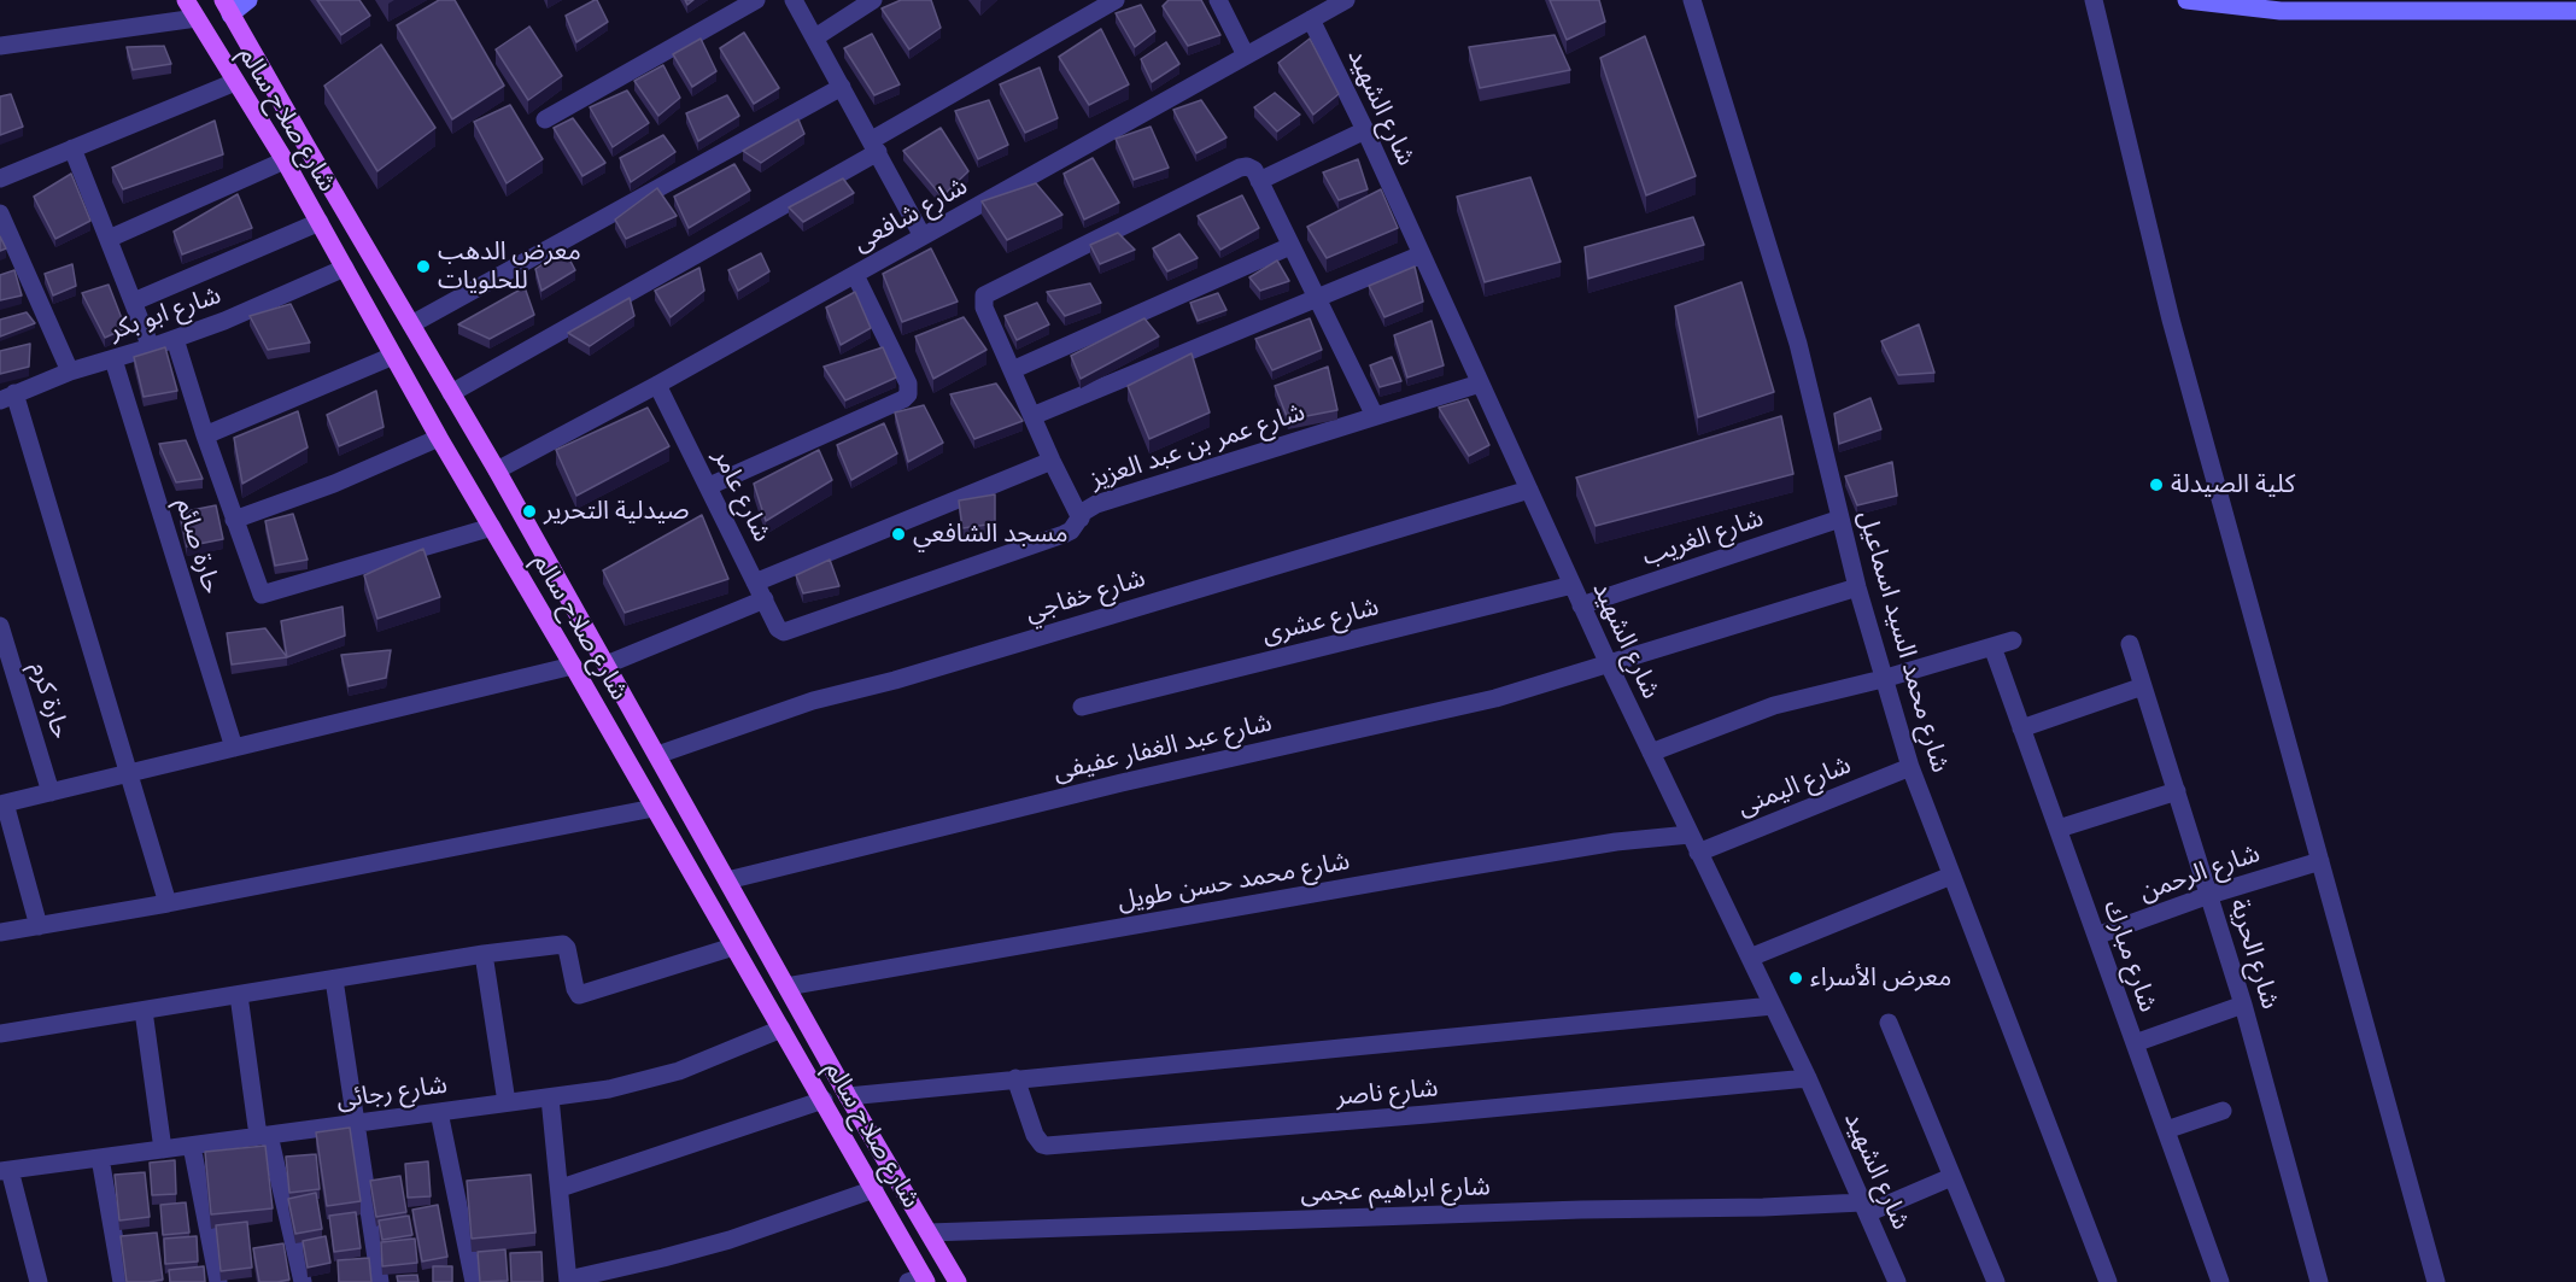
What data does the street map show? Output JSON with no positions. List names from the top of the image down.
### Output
{
  "streets": {
    "main road": ["شارع صلاح سالم"],
    "street": [
      "شارع الشهيد",
      "شارع شافعى",
      "شارع ابو بكر",
      "شارع عمر بن عبد العزيز",
      "شارع عامر",
      "شارع الغريب",
      "حارة صائم",
      "شارع خفاجي",
      "شارع عشرى",
      "شارع محمد السيد اسماعيل",
      "حارة كرم",
      "شارع عبد الغفار عفيفى",
      "شارع اليمنى",
      "شارع الرحمن",
      "شارع محمد حسن طويل",
      "شارع الحرية",
      "شارع مبارك",
      "شارع رجائى",
      "شارع ناصر",
      "شارع ابراهيم عجمى"
    ]
  },
  "crossings": [
    ["شارع الشهيد", "شارع شافعى"],
    ["شارع الشهيد", "شارع عمر بن عبد العزيز"],
    ["شارع الشهيد", "شارع الغريب"],
    ["شارع الشهيد", "شارع خفاجي"],
    ["شارع الشهيد", "شارع عشرى"],
    ["شارع الشهيد", "شارع عبد الغفار عفيفى"],
    ["شارع الشهيد", "شارع اليمنى"],
    ["شارع الشهيد", "شارع محمد حسن طويل"],
    ["شارع الشهيد", "شارع ناصر"],
    ["شارع الشهيد", "شارع ابراهيم عجمى"],
    ["شارع صلاح سالم", "شارع شافعى"],
    ["شارع صلاح سالم", "شارع ابو بكر"],
    ["شارع صلاح سالم", "شارع خفاجي"],
    ["شارع صلاح سالم", "شارع عبد الغفار عفيفى"],
    ["شارع صلاح سالم", "شارع محمد حسن طويل"],
    ["شارع صلاح سالم", "شارع رجائى"],
    ["شارع صلاح سالم", "شارع ابراهيم عجمى"],
    ["شارع شافعى", "شارع عامر"],
    ["شارع ابو بكر", "حارة صائم"],
    ["شارع عمر بن عبد العزيز", "شارع عامر"],
    ["شارع الغريب", "شارع محمد السيد اسماعيل"],
    ["شارع محمد السيد اسماعيل", "شارع عبد الغفار عفيفى"],
    ["شارع محمد السيد اسماعيل", "شارع اليمنى"],
    ["شارع الرحمن", "شارع الحرية"],
    ["شارع الرحمن", "شارع مبارك"]
  ],
  "places": [
    "معرض الدهب للحلويات",
    "كلية الصيدلة",
    "صيدلية التحرير",
    "مسجد الشافعي",
    "معرض الأسراء"
  ]
}
